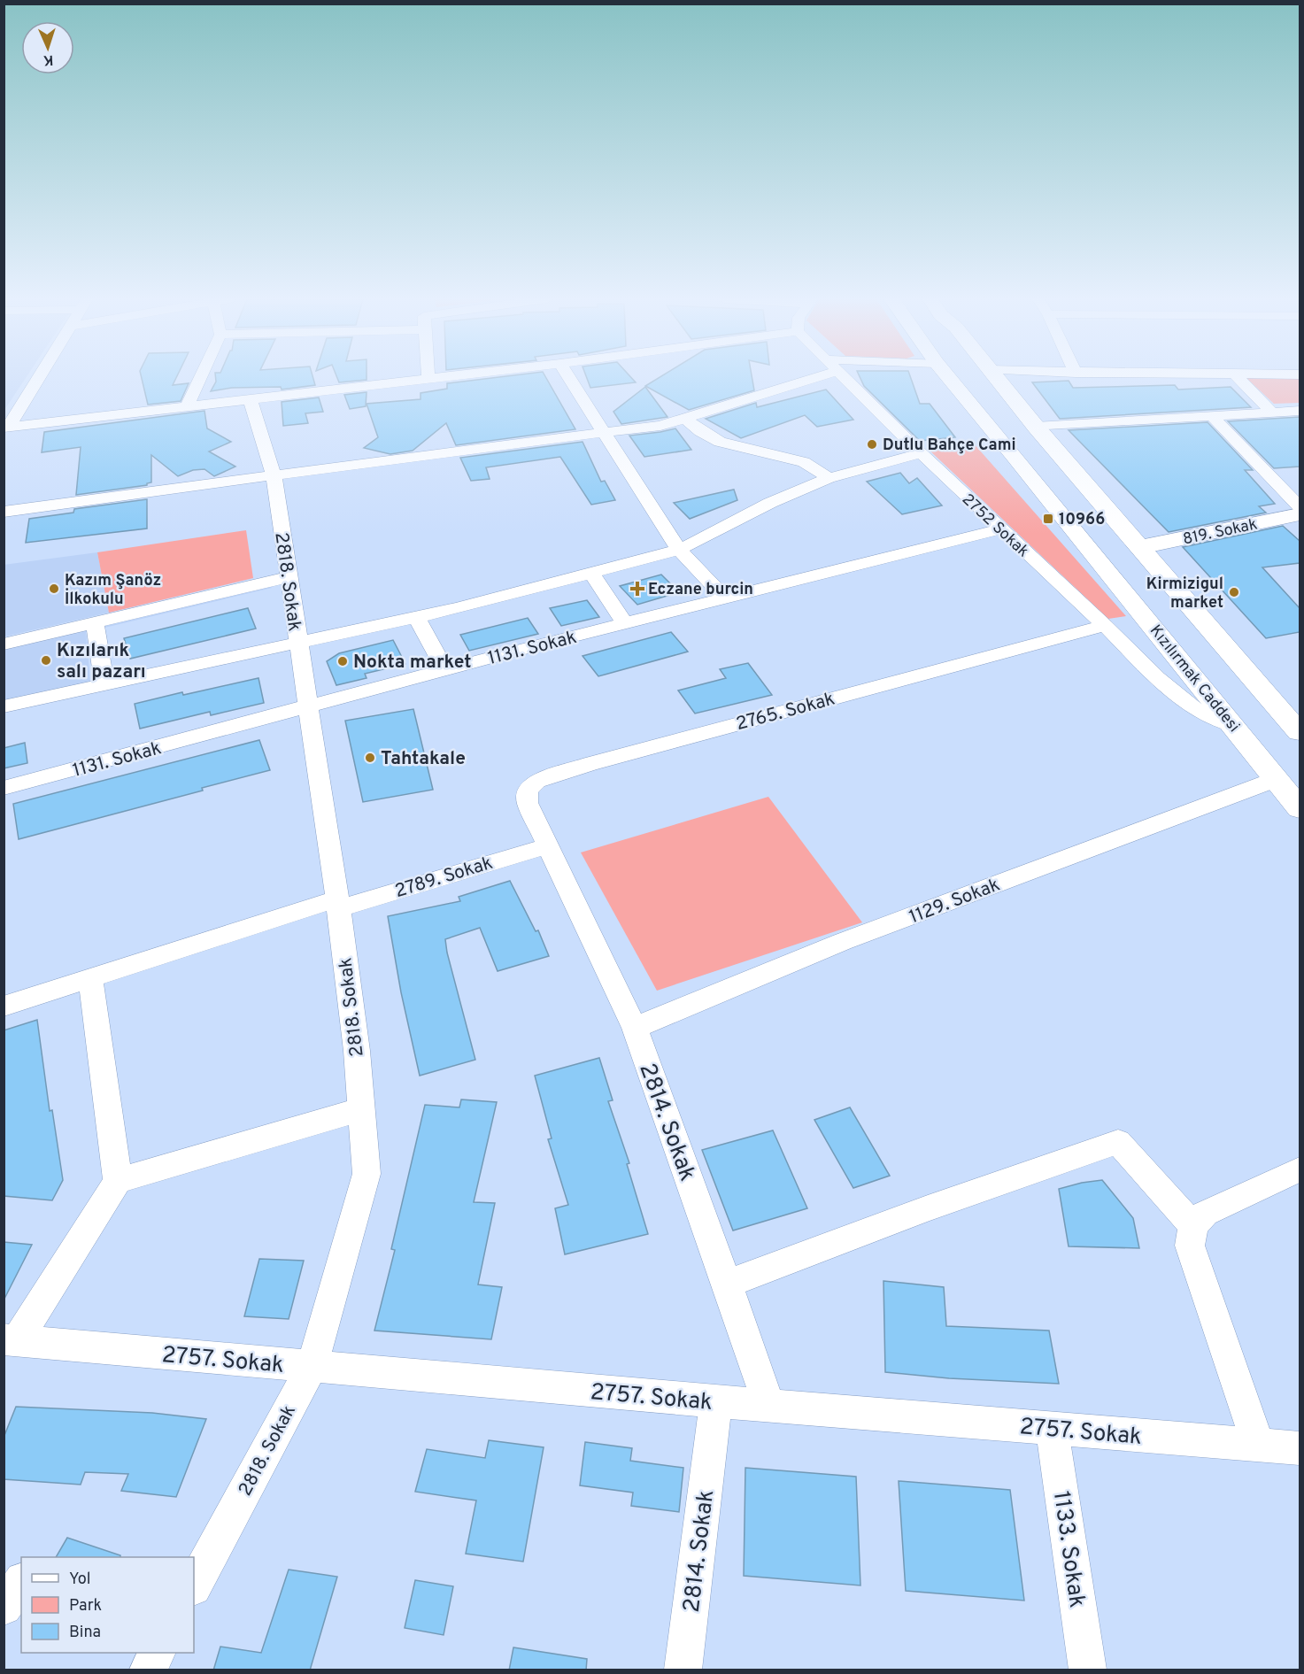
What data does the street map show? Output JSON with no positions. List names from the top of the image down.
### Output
{
  "streets": {
    "main road": ["819. Sokak", "Kızılırmak Caddesi"],
    "street": [
      "2752 Sokak",
      "2818. Sokak",
      "1131. Sokak",
      "2765. Sokak",
      "2789. Sokak",
      "1129. Sokak",
      "2814. Sokak",
      "2757. Sokak",
      "1133. Sokak"
    ]
  },
  "crossings": [
    ["2752 Sokak", "1131. Sokak"],
    ["2752 Sokak", "Kızılırmak Caddesi"],
    ["2752 Sokak", "2765. Sokak"],
    ["2818. Sokak", "1131. Sokak"],
    ["2818. Sokak", "2789. Sokak"],
    ["2818. Sokak", "2757. Sokak"],
    ["Kızılırmak Caddesi", "1129. Sokak"],
    ["2765. Sokak", "2789. Sokak"],
    ["2765. Sokak", "2814. Sokak"],
    ["2789. Sokak", "2814. Sokak"],
    ["1129. Sokak", "2814. Sokak"],
    ["2814. Sokak", "2757. Sokak"],
    ["2757. Sokak", "1133. Sokak"]
  ],
  "places": {
    "other": [
      "Dutlu Bahçe Cami",
      "Kazım Şanöz İlkokulu",
      "Kirmizigul market",
      "Kızılarık salı pazarı",
      "Nokta market",
      "Tahtakale"
    ],
    "transit": ["10966"],
    "health": ["Eczane burcin"]
  },
  "legend": ["Yol", "Park", "Bina"],
  "north": "bottom"
}
